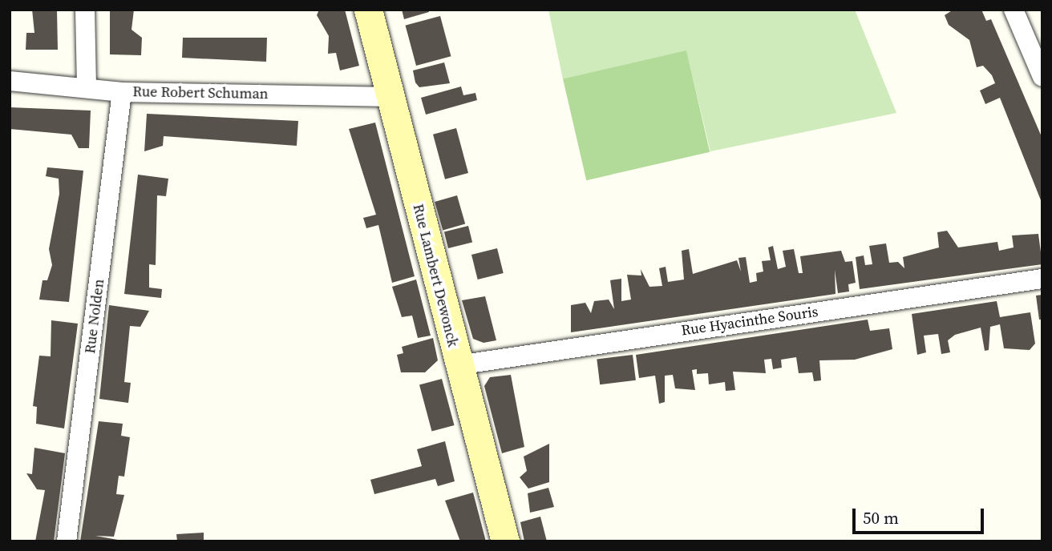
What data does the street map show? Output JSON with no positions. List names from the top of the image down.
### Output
{
  "streets": {
    "street": [
      "Rue Robert Schuman",
      "Rue Lambert Dewonck",
      "Rue Nolden",
      "Rue Hyacinthe Souris"
    ]
  },
  "crossings": [
    ["Rue Robert Schuman", "Rue Lambert Dewonck"],
    ["Rue Robert Schuman", "Rue Nolden"],
    ["Rue Lambert Dewonck", "Rue Hyacinthe Souris"]
  ],
  "scale_bar": "50 m"
}
